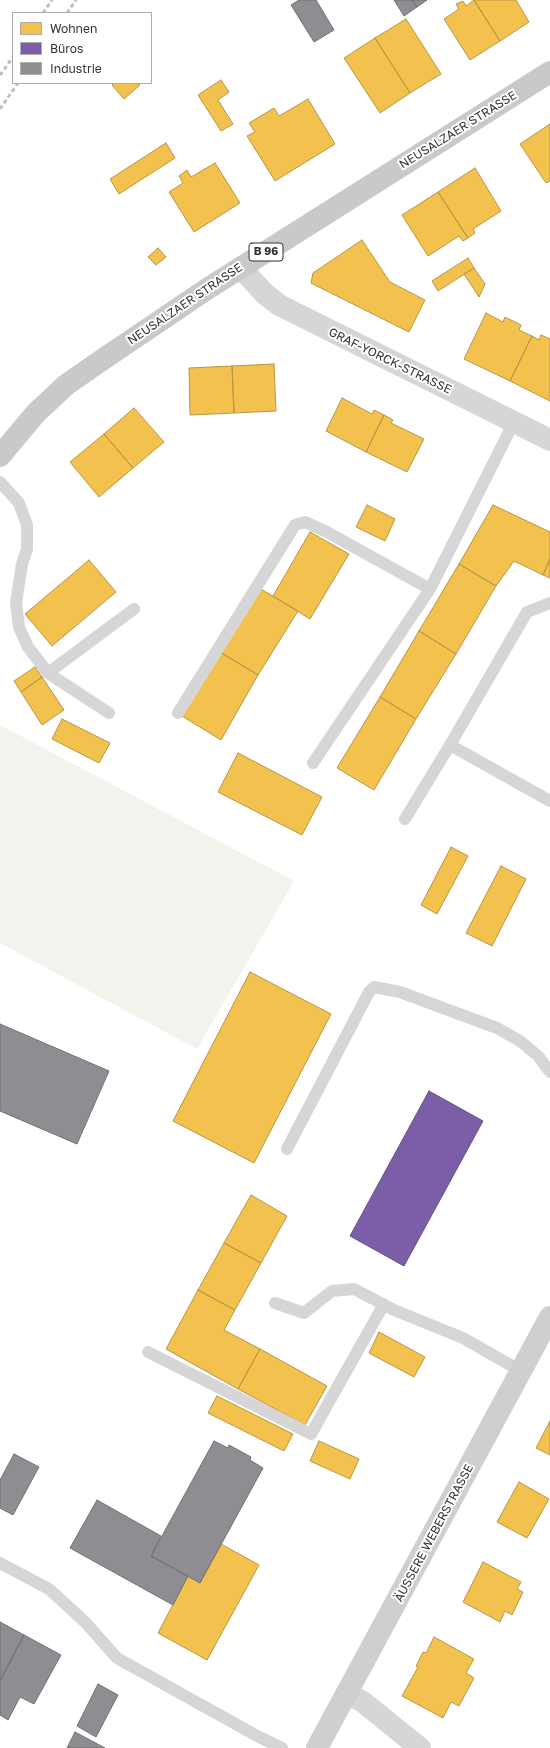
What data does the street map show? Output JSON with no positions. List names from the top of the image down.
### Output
{
  "streets": {
    "main road": ["NEUSALZAER STRASSE", "B 96", "ÄUSSERE WEBERSTRASSE"],
    "street": ["GRAF-YORCK-STRASSE"]
  },
  "crossings": [
    ["NEUSALZAER STRASSE", "GRAF-YORCK-STRASSE"]
  ],
  "legend": ["Wohnen", "Büros", "Industrie"]
}
